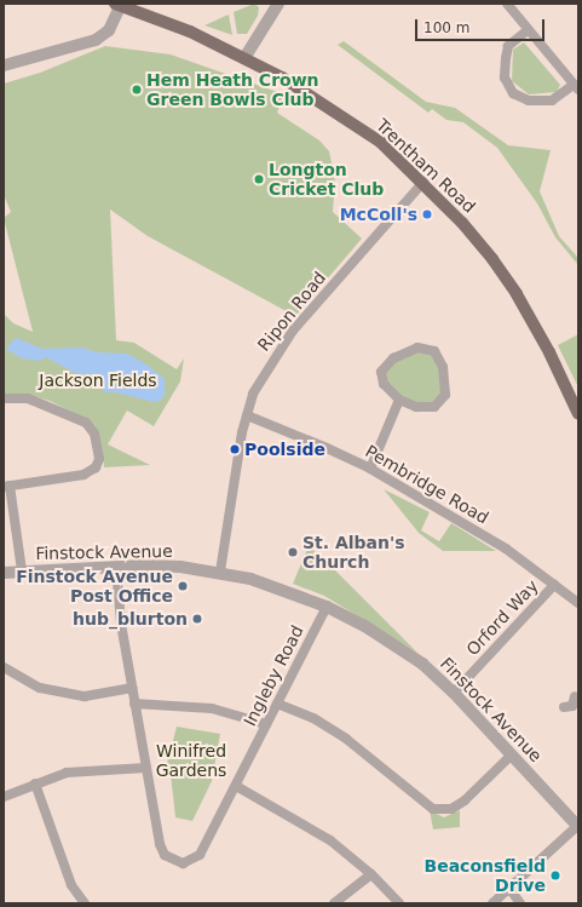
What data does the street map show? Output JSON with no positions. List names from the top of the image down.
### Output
{
  "streets": {
    "main road": ["Trentham Road"],
    "street": [
      "Ripon Road",
      "Pembridge Road",
      "Finstock Avenue",
      "Orford Way",
      "Ingleby Road"
    ]
  },
  "crossings": [
    ["Trentham Road", "Ripon Road"],
    ["Ripon Road", "Pembridge Road"],
    ["Ripon Road", "Finstock Avenue"],
    ["Pembridge Road", "Orford Way"],
    ["Finstock Avenue", "Orford Way"],
    ["Finstock Avenue", "Ingleby Road"]
  ],
  "parks": ["Jackson Fields", "Winifred Gardens"],
  "places": [
    "Hem Heath Crown Green Bowls Club",
    "Longton Cricket Club",
    "McColl's",
    "Poolside",
    "St. Alban's Church",
    "Finstock Avenue Post Office",
    "hub_blurton",
    "Beaconsfield Drive"
  ],
  "scale_bar": "100 m"
}
